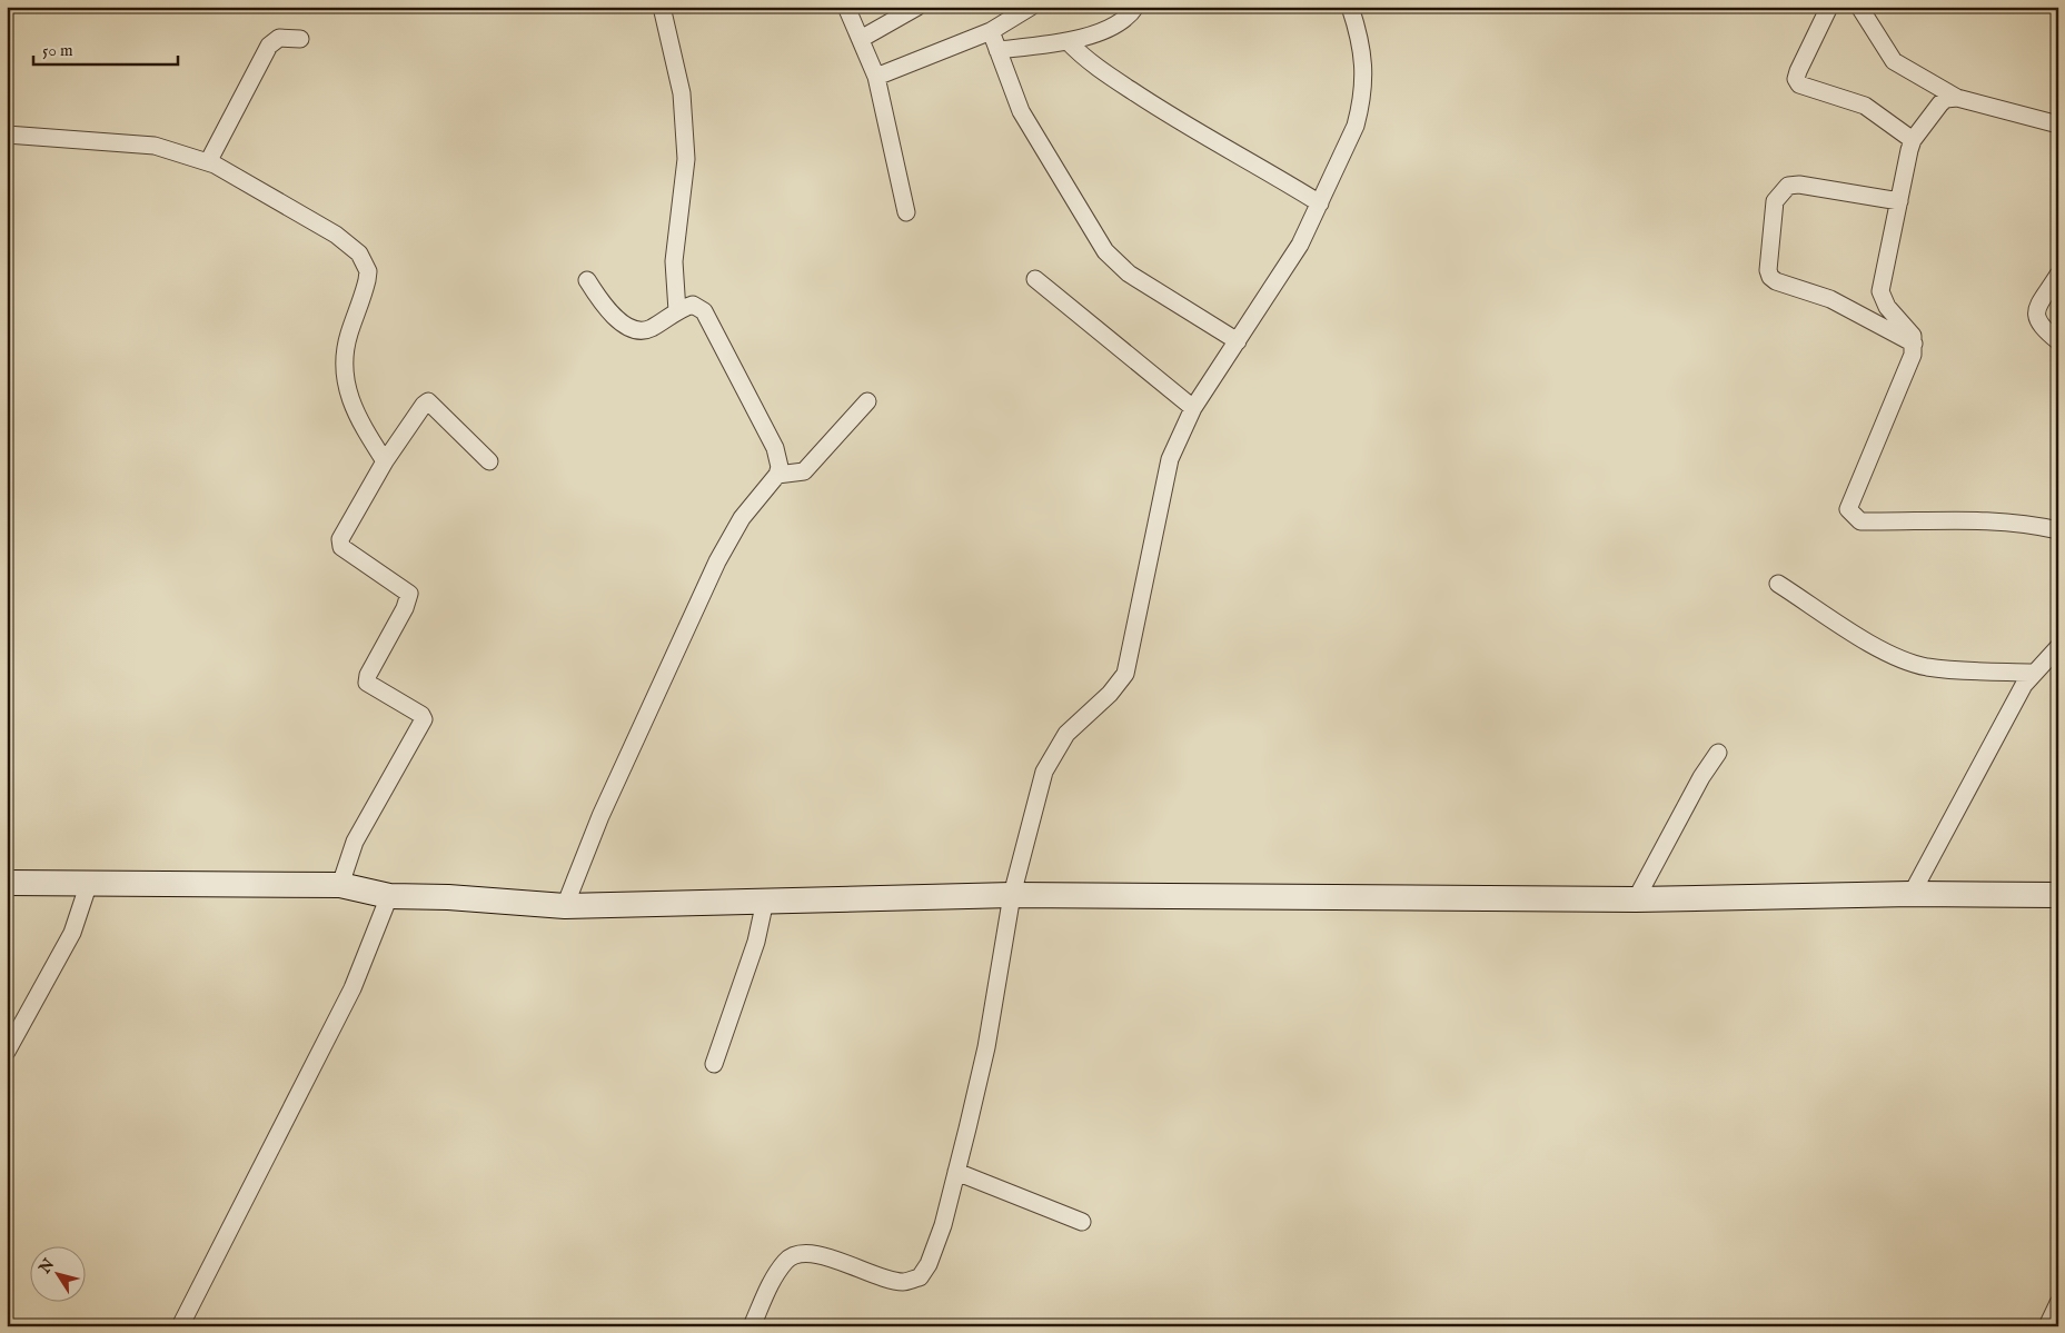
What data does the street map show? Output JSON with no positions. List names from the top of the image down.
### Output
{
  "scale_bar": "50 m",
  "north": "top left"
}
